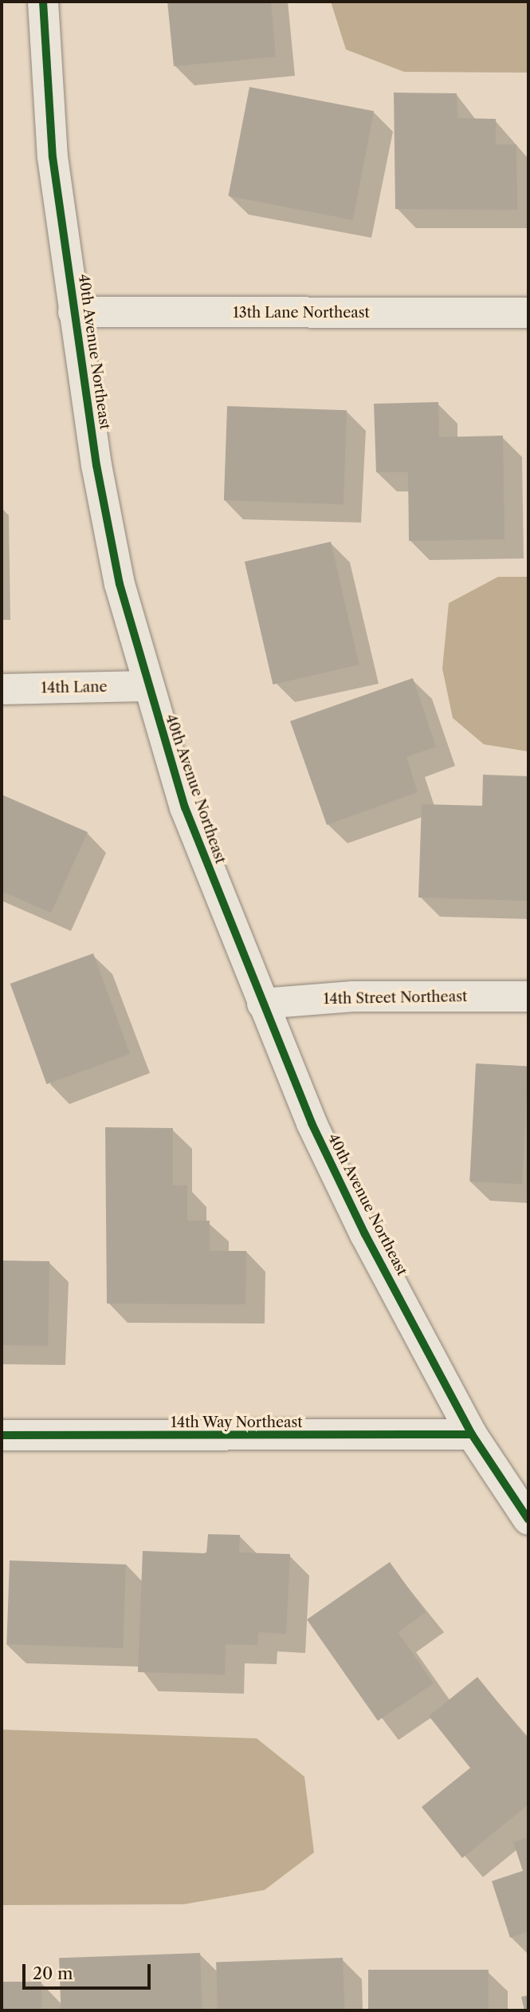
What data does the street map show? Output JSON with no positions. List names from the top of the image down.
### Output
{
  "streets": {
    "street": [
      "13th Lane Northeast",
      "40th Avenue Northeast",
      "14th Lane",
      "14th Street Northeast",
      "14th Way Northeast"
    ]
  },
  "crossings": [
    ["13th Lane Northeast", "40th Avenue Northeast"],
    ["40th Avenue Northeast", "14th Lane"],
    ["40th Avenue Northeast", "14th Street Northeast"],
    ["40th Avenue Northeast", "14th Way Northeast"]
  ],
  "scale_bar": "20 m"
}
